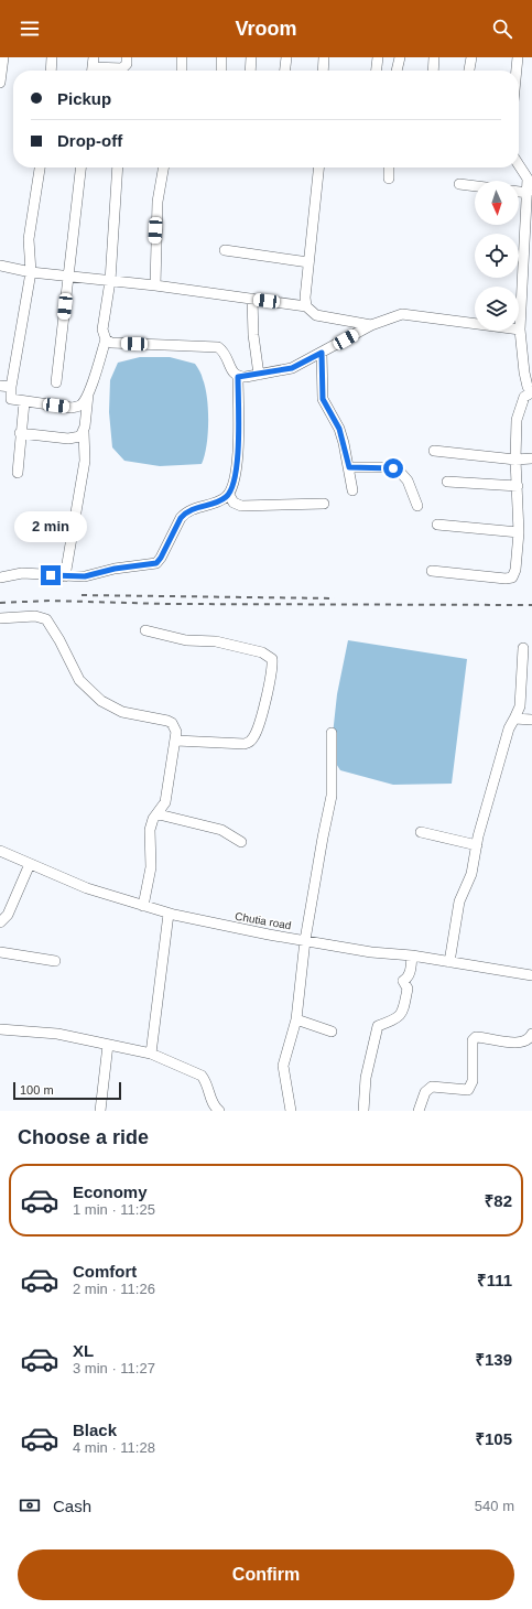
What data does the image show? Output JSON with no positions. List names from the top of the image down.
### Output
{
  "streets": {
    "street": ["Chutia road"]
  },
  "scale_bar": "100 m",
  "north": "bottom",
  "page": {
    "header": "Vroom",
    "banner": ["Pickup", "Drop-off"],
    "bubble": "2 min",
    "scale": "100 m",
    "heading": "Choose a ride",
    "list": [
      {
        "name": "Economy",
        "note": "1 min · 11:25",
        "value": "₹82"
      },
      {
        "name": "Comfort",
        "note": "2 min · 11:26",
        "value": "₹111"
      },
      {
        "name": "XL",
        "note": "3 min · 11:27",
        "value": "₹139"
      },
      {
        "name": "Black",
        "note": "4 min · 11:28",
        "value": "₹105"
      }
    ],
    "pay": ["Cash", "540 m"],
    "buttons": "Confirm"
  }
}
